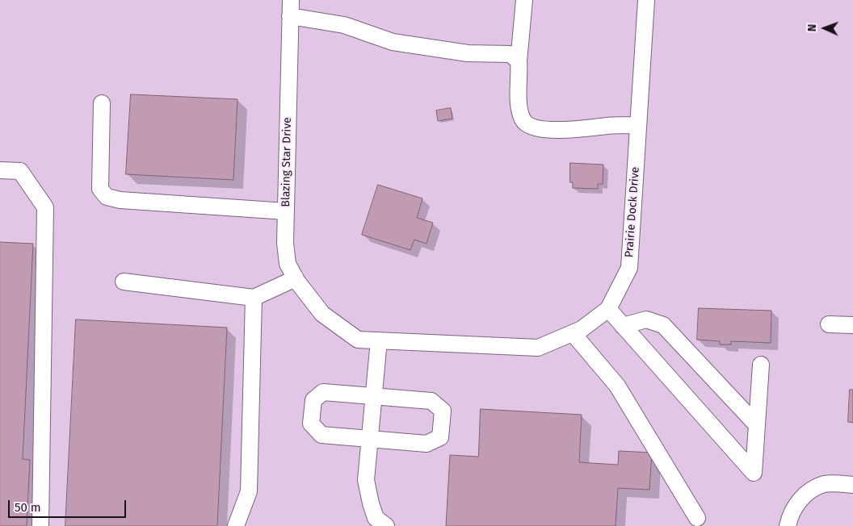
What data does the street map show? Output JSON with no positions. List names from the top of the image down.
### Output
{
  "streets": {
    "street": ["Blazing Star Drive", "Prairie Dock Drive"]
  },
  "crossings": [
    ["Blazing Star Drive", "Prairie Dock Drive"]
  ],
  "scale_bar": "50 m",
  "north": "left"
}
